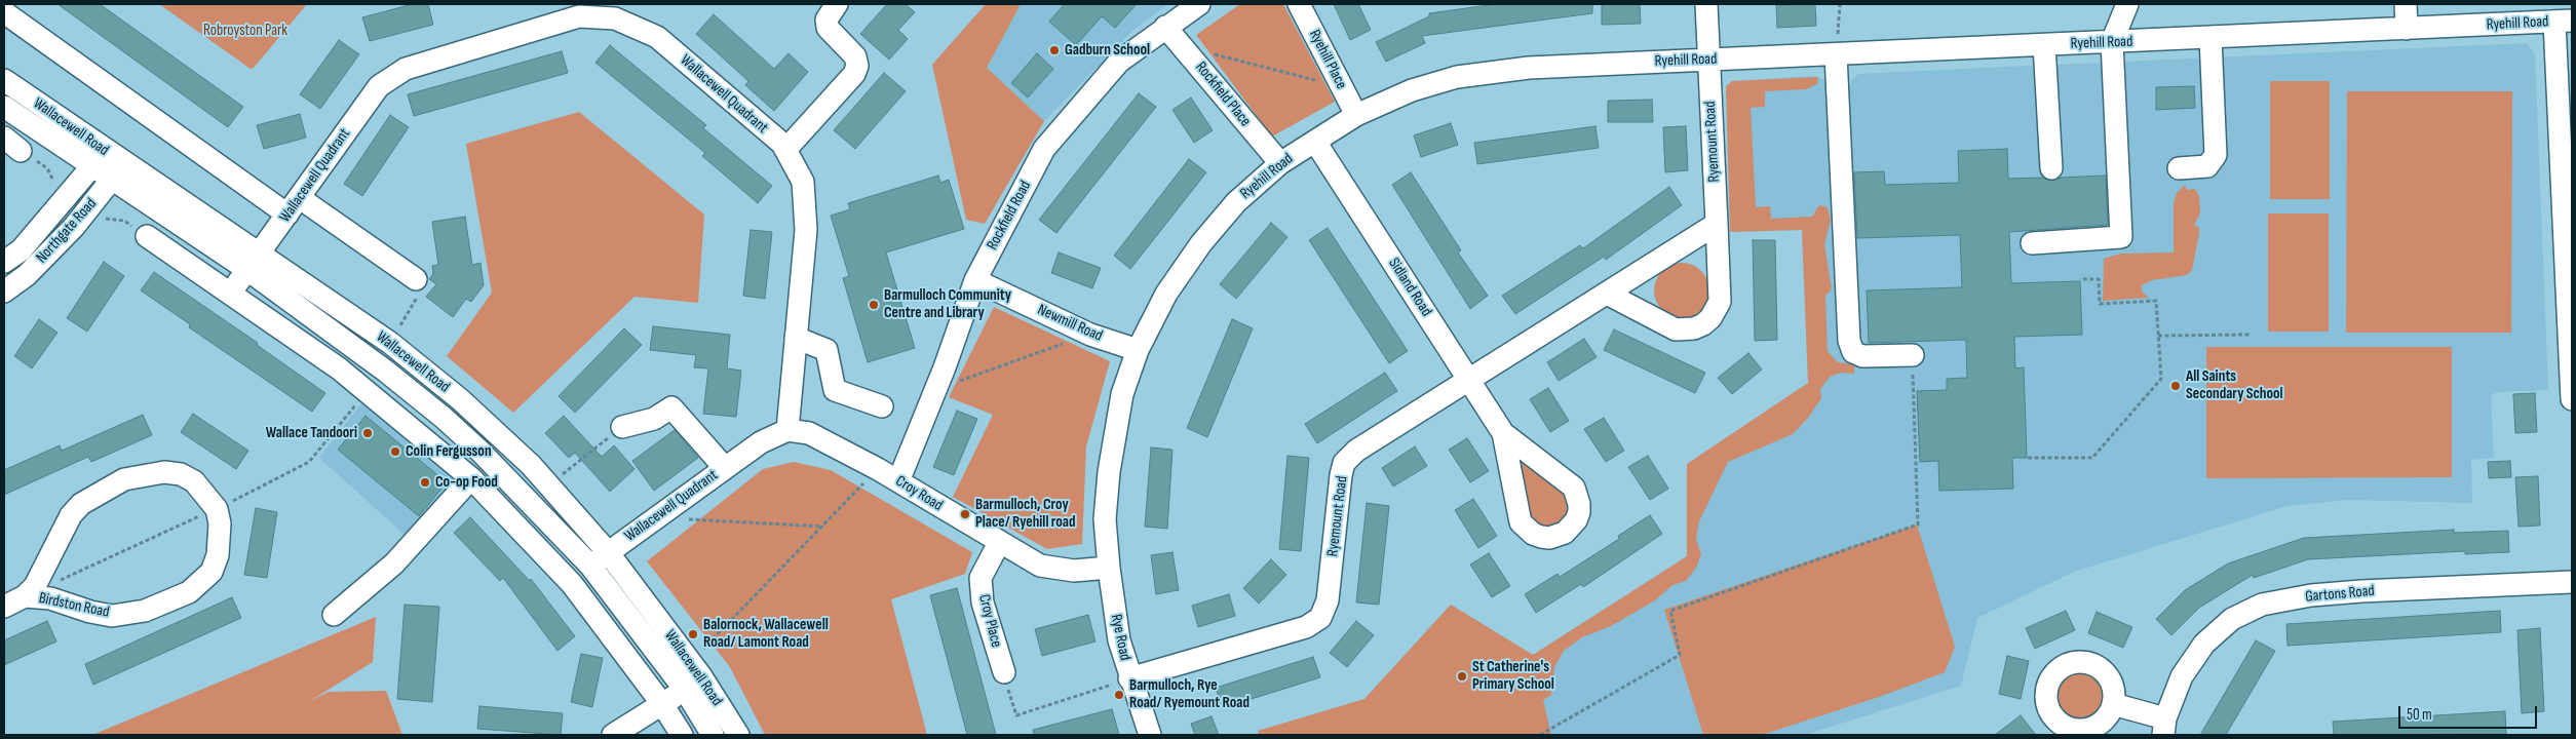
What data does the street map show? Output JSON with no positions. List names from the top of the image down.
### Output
{
  "streets": {
    "street": [
      "Ryehill Road",
      "Ryehill Place",
      "Wallacewell Quadrant",
      "Rockfield Place",
      "Wallacewell Road",
      "Ryemount Road",
      "Rockfield Road",
      "Northgate Road",
      "Sidland Road",
      "Newmill Road",
      "Croy Road",
      "Gartons Road",
      "Birdston Road",
      "Croy Place",
      "Rye Road"
    ]
  },
  "crossings": [
    ["Ryehill Road", "Ryehill Place"],
    ["Ryehill Road", "Rockfield Place"],
    ["Ryehill Road", "Ryemount Road"],
    ["Ryehill Road", "Sidland Road"],
    ["Ryehill Road", "Newmill Road"],
    ["Ryehill Road", "Croy Road"],
    ["Ryehill Road", "Rye Road"],
    ["Wallacewell Quadrant", "Wallacewell Road"],
    ["Wallacewell Quadrant", "Croy Road"],
    ["Rockfield Place", "Rockfield Road"],
    ["Wallacewell Road", "Northgate Road"],
    ["Ryemount Road", "Sidland Road"],
    ["Ryemount Road", "Rye Road"],
    ["Rockfield Road", "Newmill Road"],
    ["Rockfield Road", "Croy Road"],
    ["Croy Road", "Croy Place"],
    ["Croy Road", "Rye Road"]
  ],
  "parks": ["Robroyston Park"],
  "places": [
    "Gadburn School",
    "Barmulloch Community Centre and Library",
    "All Saints Secondary School",
    "Wallace Tandoori",
    "Colin Fergusson",
    "Co-op Food",
    "Barmulloch, Croy Place/ Ryehill road",
    "Balornock, Wallacewell Road/ Lamont Road",
    "St Catherine's Primary School",
    "Barmulloch, Rye Road/ Ryemount Road"
  ],
  "scale_bar": "50 m"
}
